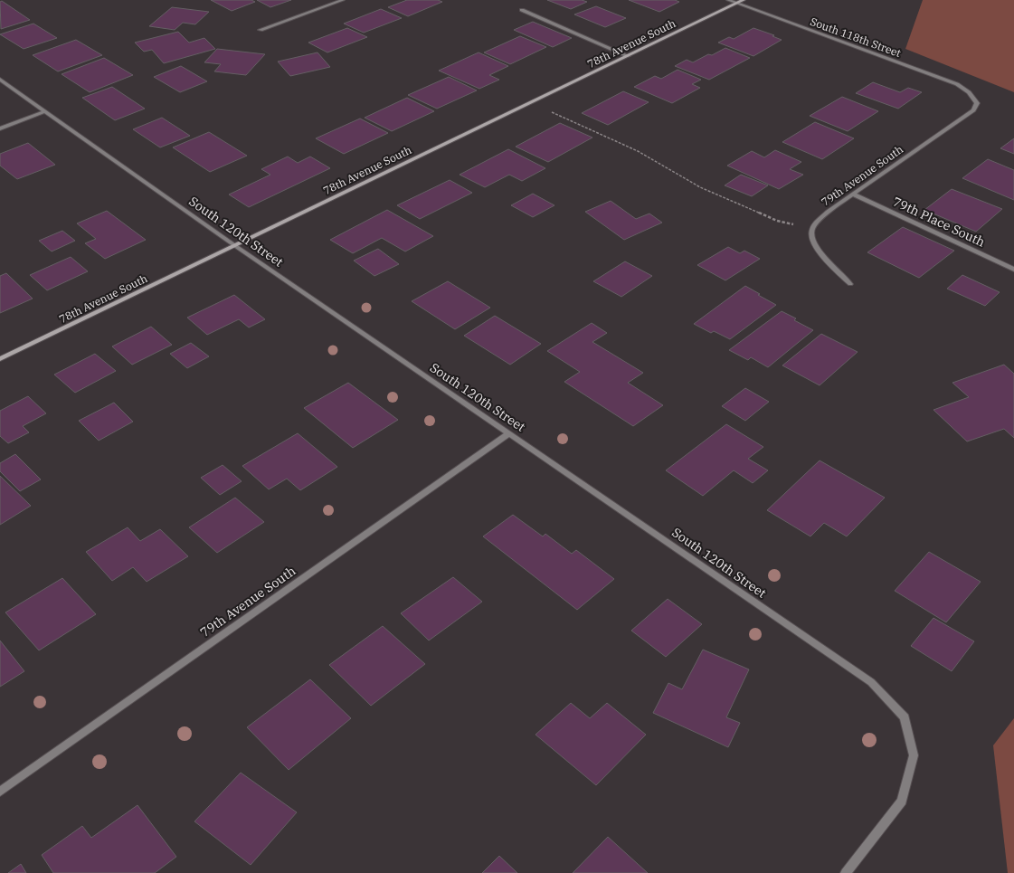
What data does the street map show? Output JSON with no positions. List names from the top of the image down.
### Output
{
  "streets": {
    "street": [
      "South 118th Street",
      "78th Avenue South",
      "79th Avenue South",
      "79th Place South",
      "South 120th Street"
    ]
  },
  "crossings": [
    ["South 118th Street", "78th Avenue South"],
    ["South 118th Street", "79th Avenue South"],
    ["78th Avenue South", "South 120th Street"],
    ["79th Avenue South", "79th Place South"],
    ["79th Avenue South", "South 120th Street"]
  ]
}
